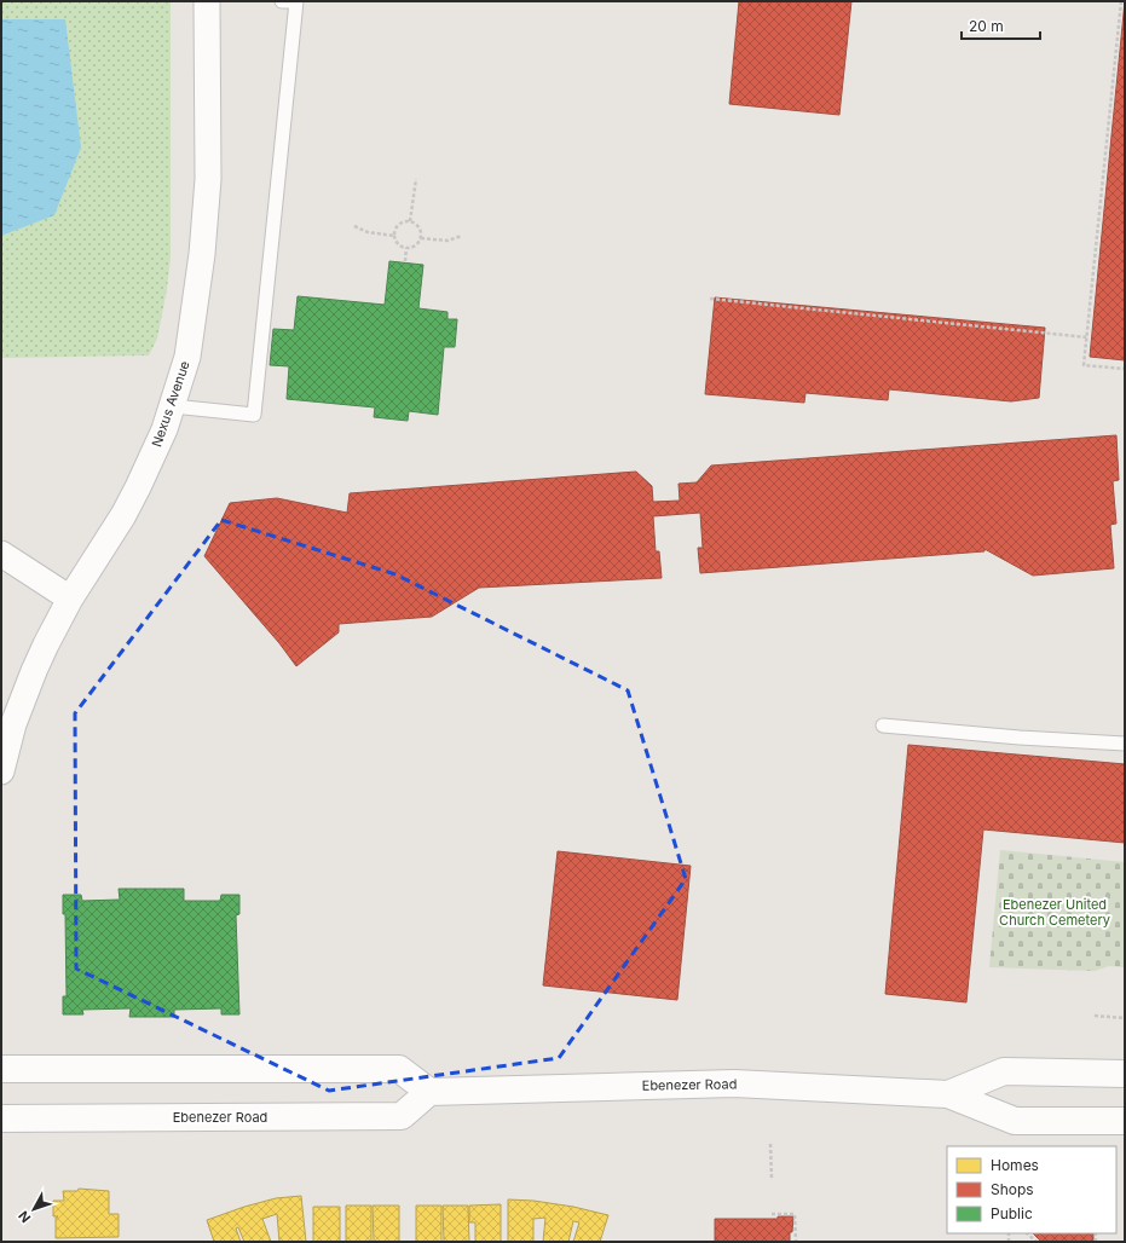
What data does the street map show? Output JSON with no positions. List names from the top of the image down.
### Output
{
  "streets": {
    "main road": ["Ebenezer Road"],
    "street": ["Nexus Avenue"]
  },
  "parks": ["Ebenezer United Church Cemetery"],
  "legend": ["Homes", "Shops", "Public"],
  "scale_bar": "20 m",
  "north": "bottom left"
}
